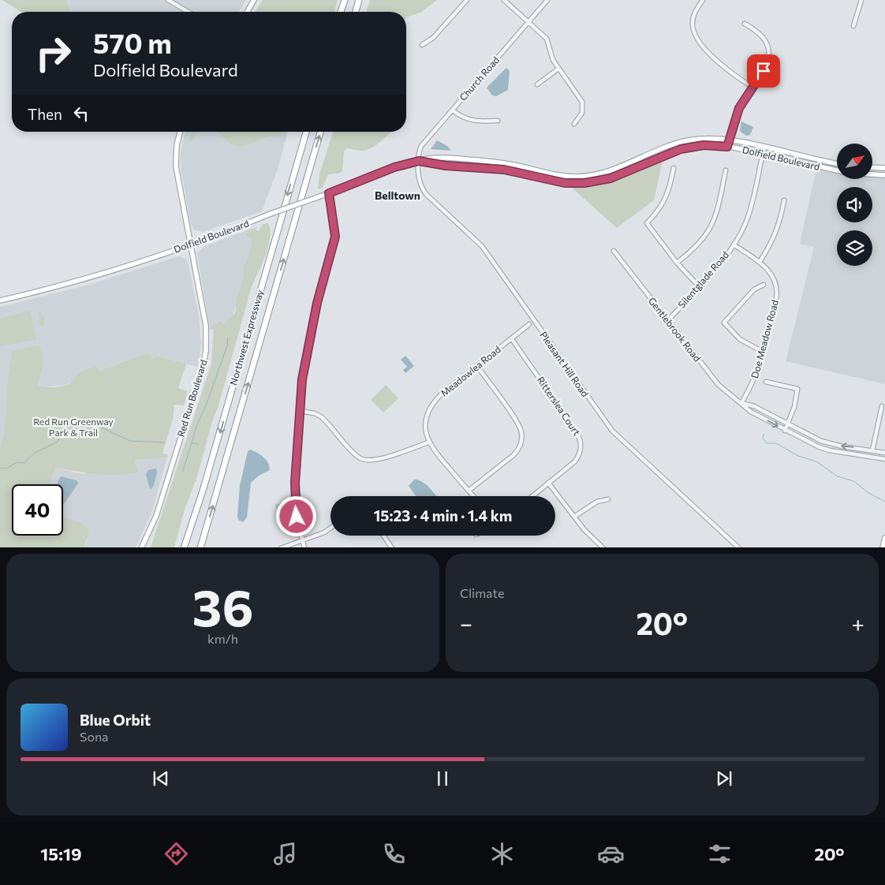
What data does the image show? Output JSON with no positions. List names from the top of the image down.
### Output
{
  "streets": {
    "highway": ["Northwest Expressway"],
    "main road": ["Dolfield Boulevard", "Red Run Boulevard"],
    "street": [
      "Church Road",
      "Silentglade Road",
      "Gentlebrook Road",
      "Doe Meadow Road",
      "Pleasant Hill Road",
      "Meadowlea Road",
      "Ritterslea Court"
    ]
  },
  "crossings": [
    ["Church Road", "Dolfield Boulevard"],
    ["Church Road", "Pleasant Hill Road"],
    ["Dolfield Boulevard", "Silentglade Road"],
    ["Dolfield Boulevard", "Pleasant Hill Road"],
    ["Dolfield Boulevard", "Red Run Boulevard"],
    ["Silentglade Road", "Gentlebrook Road"],
    ["Silentglade Road", "Doe Meadow Road"],
    ["Gentlebrook Road", "Doe Meadow Road"],
    ["Meadowlea Road", "Ritterslea Court"]
  ],
  "districts": ["Belltown"],
  "parks": ["Red Run Greenway Park & Trail"],
  "north": "top right",
  "page": {
    "turn": ["570 m", "Dolfield Boulevard"],
    "then": "Then",
    "limit": "40",
    "trip": "15:23 · 4 min · 1.4 km",
    "tile": [
      ["36", "km/h"],
      "Climate"
    ],
    "heat": ["−", "20°", "+"],
    "song": ["Blue Orbit", "Sona"],
    "tabs": ["15:19", "20°"]
  }
}
